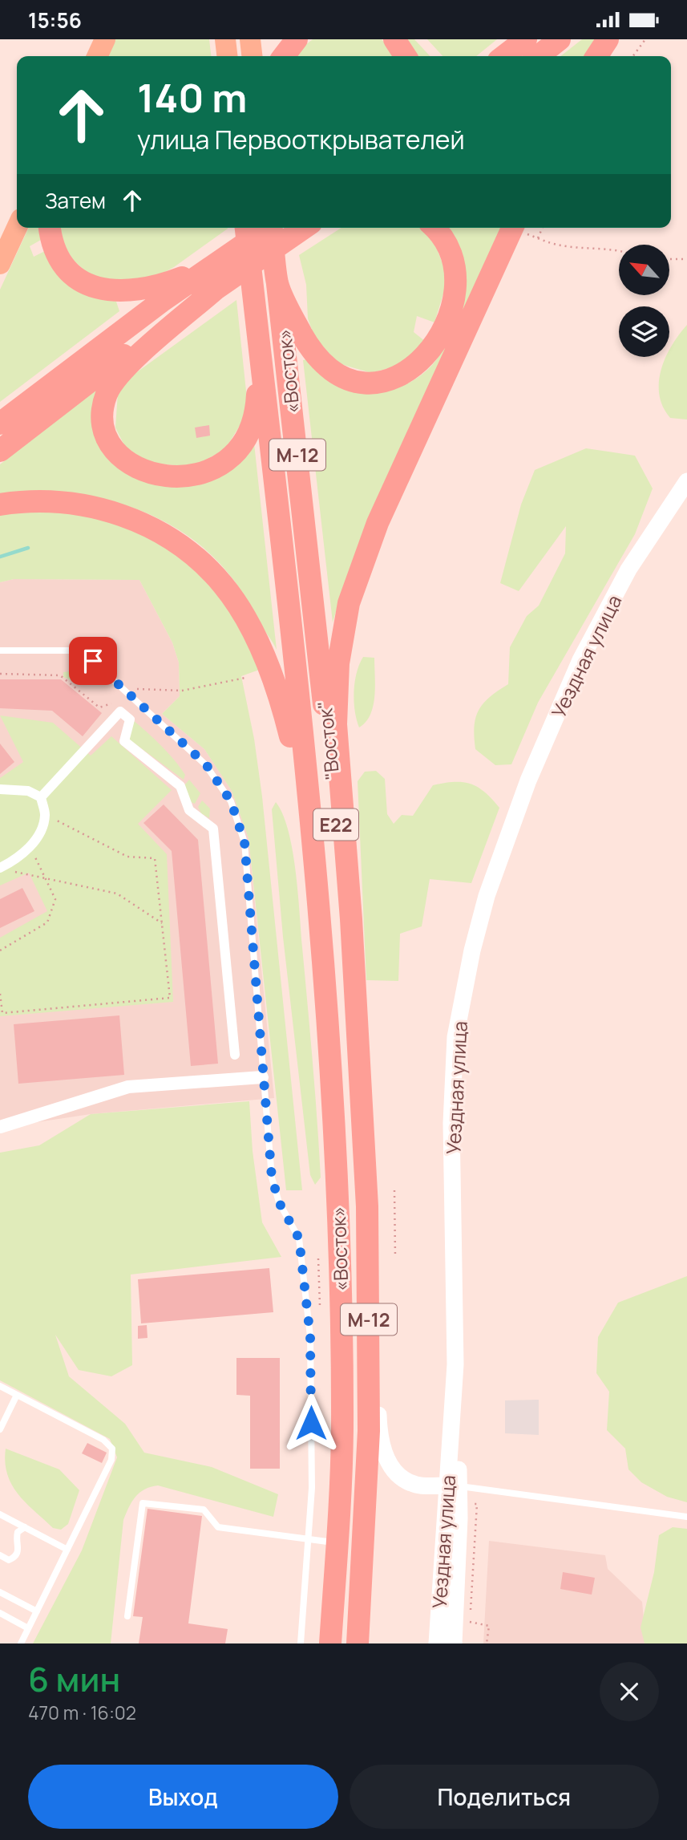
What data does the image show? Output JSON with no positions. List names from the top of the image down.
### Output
{
  "streets": {
    "highway": [
      "«Восток»",
      "М-12",
      "\"Восток\"",
      "E22"
    ],
    "street": ["Уездная улица"]
  },
  "crossings": [
    ["«Восток»", "\"Восток\""]
  ],
  "north": "top left",
  "page": {
    "status": "15:56",
    "turn": ["140 m", "улица Первооткрывателей"],
    "then": "Затем",
    "heading": ["6 мин", "470 m · 16:02"],
    "buttons": ["Выход", "Поделиться"]
  }
}
